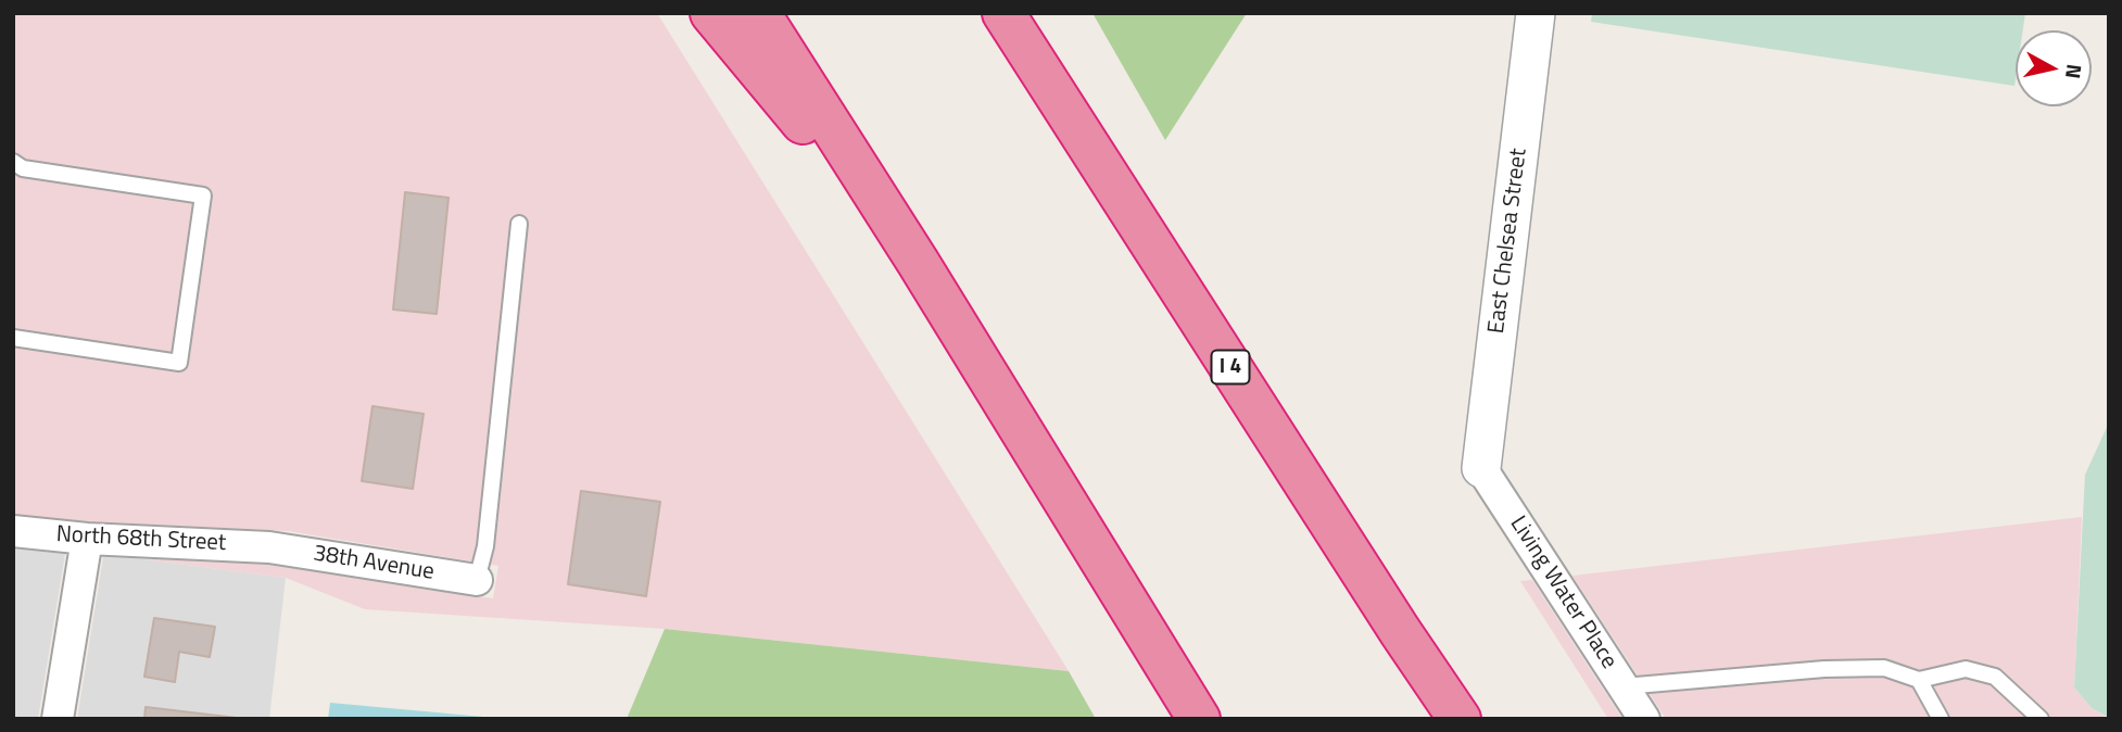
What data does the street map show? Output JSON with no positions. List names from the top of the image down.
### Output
{
  "streets": {
    "highway": ["I 4"],
    "street": [
      "East Chelsea Street",
      "North 68th Street",
      "38th Avenue",
      "Living Water Place"
    ]
  },
  "crossings": [
    ["East Chelsea Street", "Living Water Place"],
    ["North 68th Street", "38th Avenue"]
  ],
  "north": "right"
}
